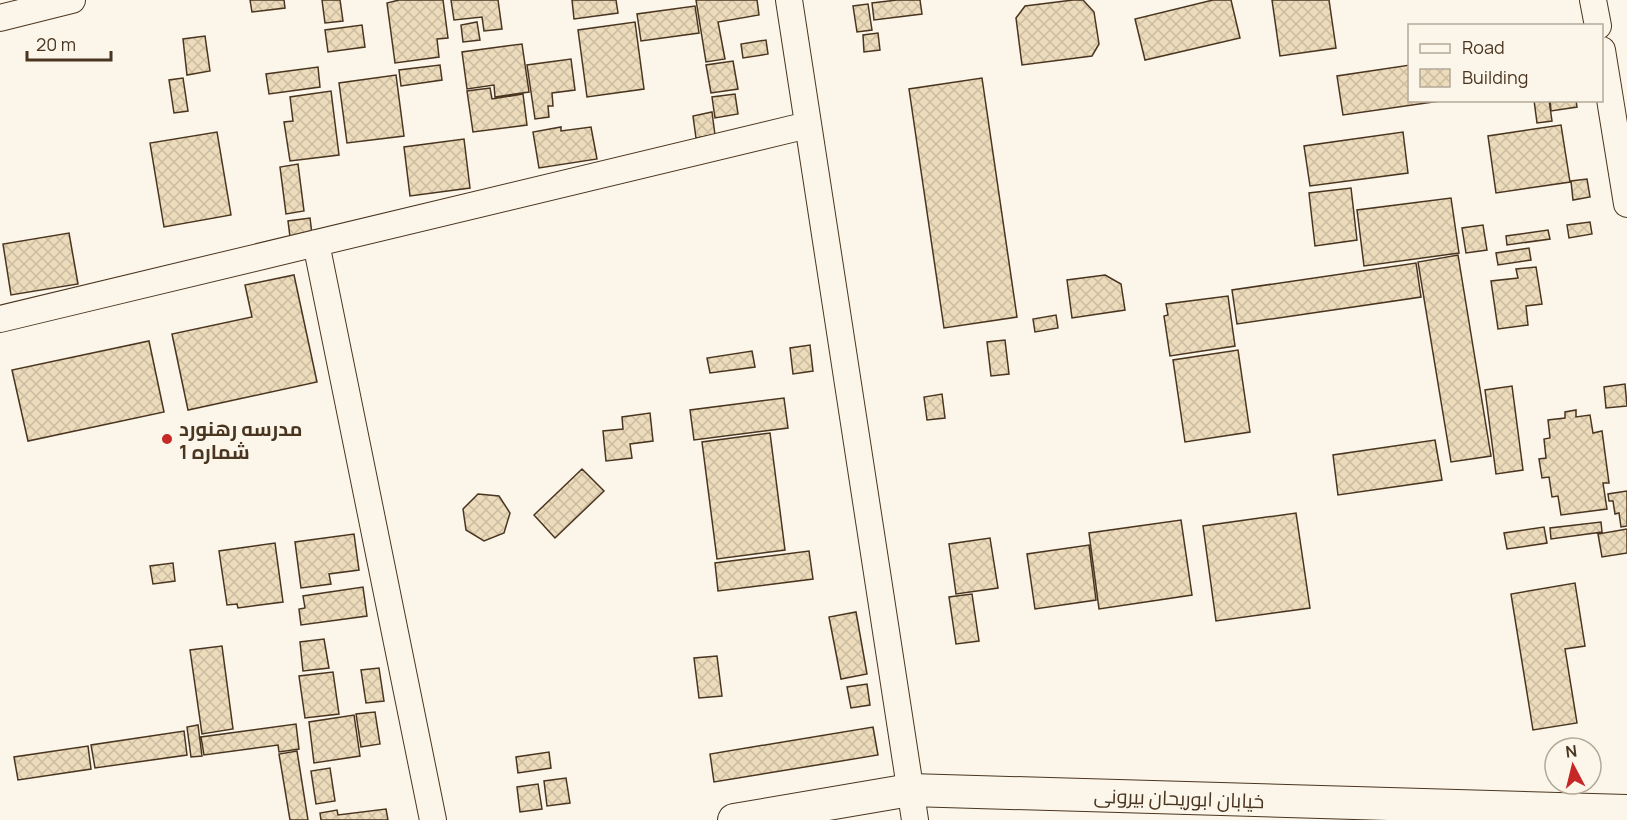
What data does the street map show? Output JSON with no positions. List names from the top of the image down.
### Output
{
  "streets": {
    "street": ["خیابان ابوریحان بیرونی"]
  },
  "places": ["مدرسه رهنورد شماره 1"],
  "legend": ["Road", "Building"],
  "scale_bar": "20 m",
  "north": "top"
}
